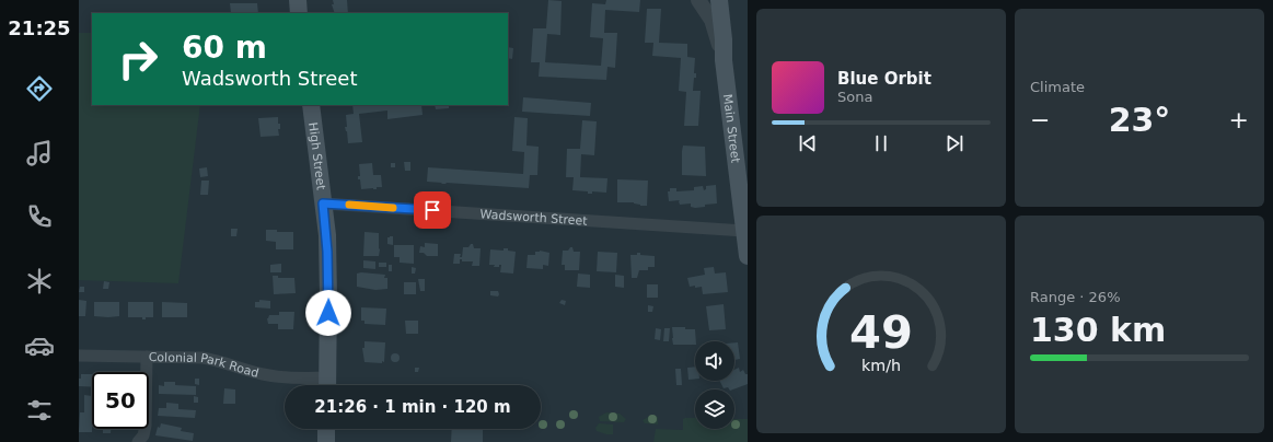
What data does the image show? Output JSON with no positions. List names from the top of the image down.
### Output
{
  "streets": {
    "main road": ["Main Street", "High Street"],
    "street": ["Wadsworth Street", "Colonial Park Road"]
  },
  "crossings": [
    ["Main Street", "Wadsworth Street"],
    ["High Street", "Wadsworth Street"],
    ["High Street", "Colonial Park Road"]
  ],
  "page": {
    "tabs": "21:25",
    "tile": [
      "Climate",
      ["Range · 26%", "130 km"]
    ],
    "turn": ["60 m", "Wadsworth Street"],
    "song": ["Blue Orbit", "Sona"],
    "heat": ["−", "23°", "+"],
    "limit": "50",
    "trip": "21:26 · 1 min · 120 m",
    "gauge": ["49", "km/h"]
  }
}
